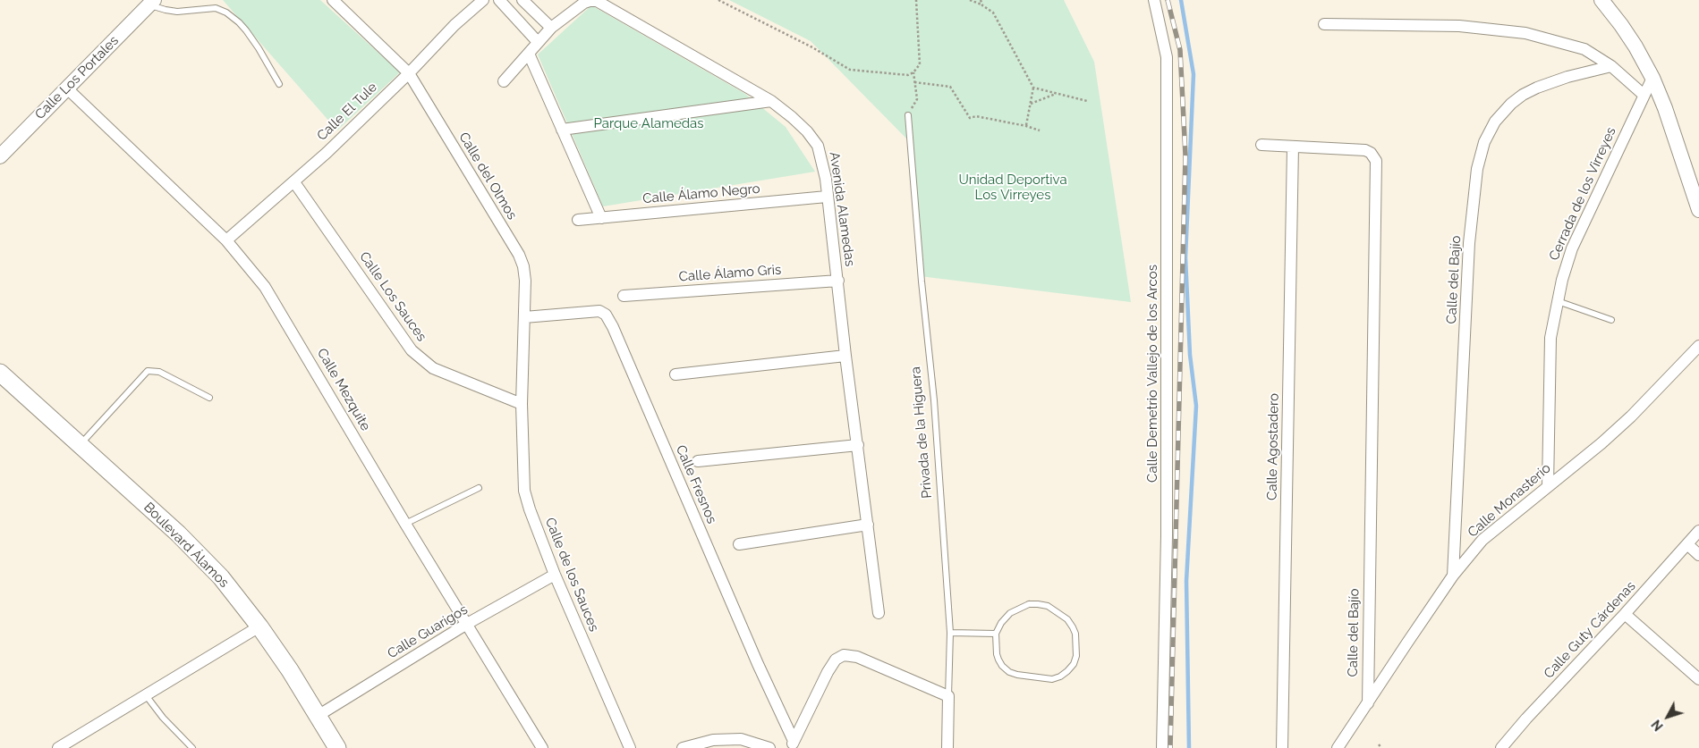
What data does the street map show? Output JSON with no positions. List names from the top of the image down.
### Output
{
  "streets": {
    "main road": ["Boulevard Álamos"],
    "street": [
      "Calle Los Portales",
      "Calle El Tule",
      "Calle del Olmos",
      "Calle Álamo Negro",
      "Cerrada de los Virreyes",
      "Avenida Alamedas",
      "Calle Álamo Gris",
      "Calle del Bajío",
      "Calle Los Sauces",
      "Calle Demetrio Vallejo de los Arcos",
      "Calle Mezquite",
      "Privada de la Higuera",
      "Calle Agostadero",
      "Calle Fresnos",
      "Calle Monasterio",
      "Calle de los Sauces",
      "Calle Guty Cárdenas",
      "Calle Guarigos"
    ]
  },
  "crossings": [
    ["Calle Los Portales", "Calle Mezquite"],
    ["Calle El Tule", "Calle del Olmos"],
    ["Calle El Tule", "Calle Los Sauces"],
    ["Calle El Tule", "Calle Mezquite"],
    ["Calle del Olmos", "Calle Los Sauces"],
    ["Calle del Olmos", "Calle Fresnos"],
    ["Calle del Olmos", "Calle de los Sauces"],
    ["Calle Álamo Negro", "Avenida Alamedas"],
    ["Cerrada de los Virreyes", "Calle Monasterio"],
    ["Avenida Alamedas", "Calle Álamo Gris"],
    ["Calle del Bajío", "Calle Agostadero"],
    ["Calle del Bajío", "Calle Monasterio"],
    ["Calle Los Sauces", "Calle de los Sauces"],
    ["Calle Mezquite", "Calle Guarigos"],
    ["Boulevard Álamos", "Calle Guarigos"],
    ["Calle de los Sauces", "Calle Guarigos"]
  ],
  "parks": ["Parque Alamedas", "Unidad Deportiva Los Virreyes"],
  "north": "bottom left"
}
